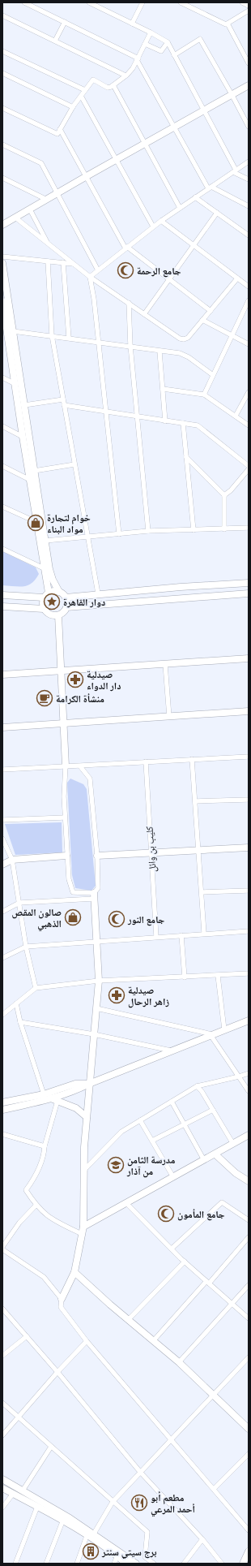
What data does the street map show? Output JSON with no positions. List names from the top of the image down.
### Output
{
  "streets": {
    "street": ["كليب بن وائل"]
  },
  "places": {
    "mosque": ["جامع الرحمة", "جامع النور", "جامع المأمون"],
    "shop": ["خوام لتجارة مواد البناء", "صالون المقص الذهبي"],
    "place": ["دوار القاهرة"],
    "pharmacy": ["صيدلية دار الدواء", "صيدلية زاهر الرحال"],
    "cafe": ["منشأة الكرامة"],
    "school or university": ["مدرسة الثامن من آذار"],
    "restaurant": ["مطعم أبو أحمد المرعي"],
    "building": ["برج سيتي سنتر"]
  }
}
